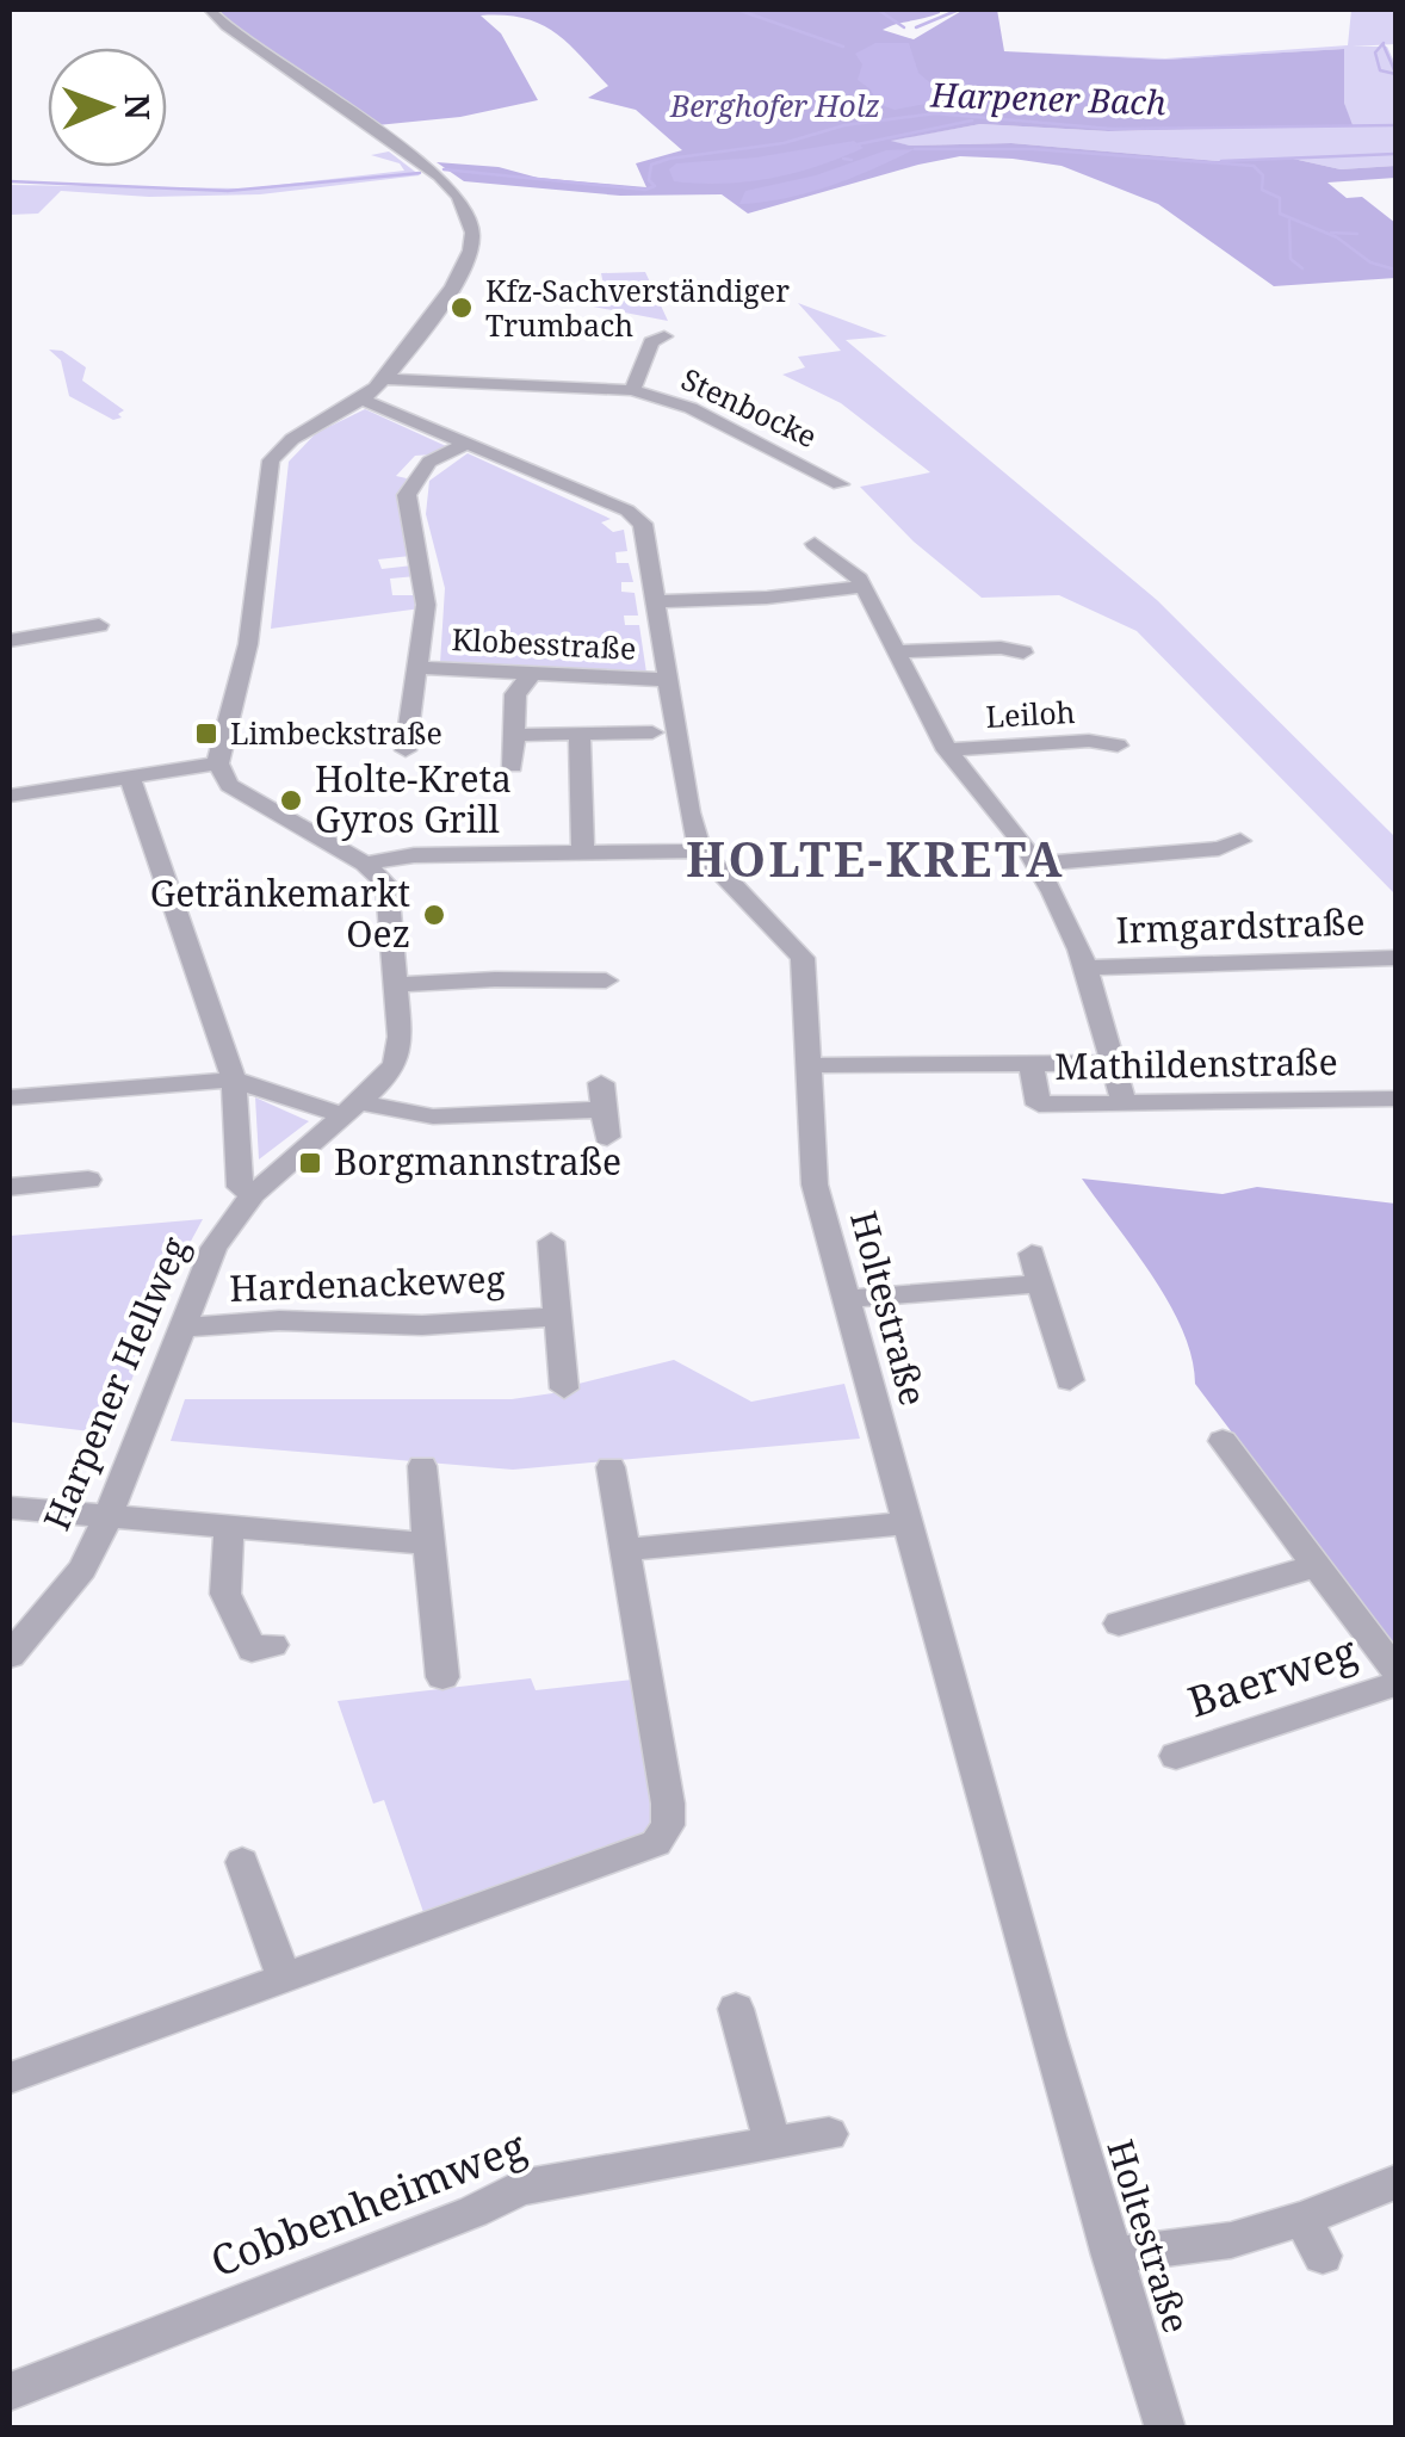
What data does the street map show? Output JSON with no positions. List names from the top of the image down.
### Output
{
  "streets": {
    "street": [
      "Stenbocke",
      "Klobesstraße",
      "Leiloh",
      "Irmgardstraße",
      "Mathildenstraße",
      "Hardenackeweg",
      "Holtestraße",
      "Harpener Hellweg",
      "Baerweg",
      "Cobbenheimweg"
    ]
  },
  "crossings": [
    ["Mathildenstraße", "Holtestraße"],
    ["Hardenackeweg", "Harpener Hellweg"]
  ],
  "districts": ["HOLTE-KRETA"],
  "water": ["Harpener Bach"],
  "parks": ["Berghofer Holz"],
  "places": {
    "other": ["Kfz-Sachverständiger Trumbach", "Holte-Kreta Gyros Grill", "Getränkemarkt Oez"],
    "transit": ["Limbeckstraße", "Borgmannstraße"]
  },
  "north": "right"
}
